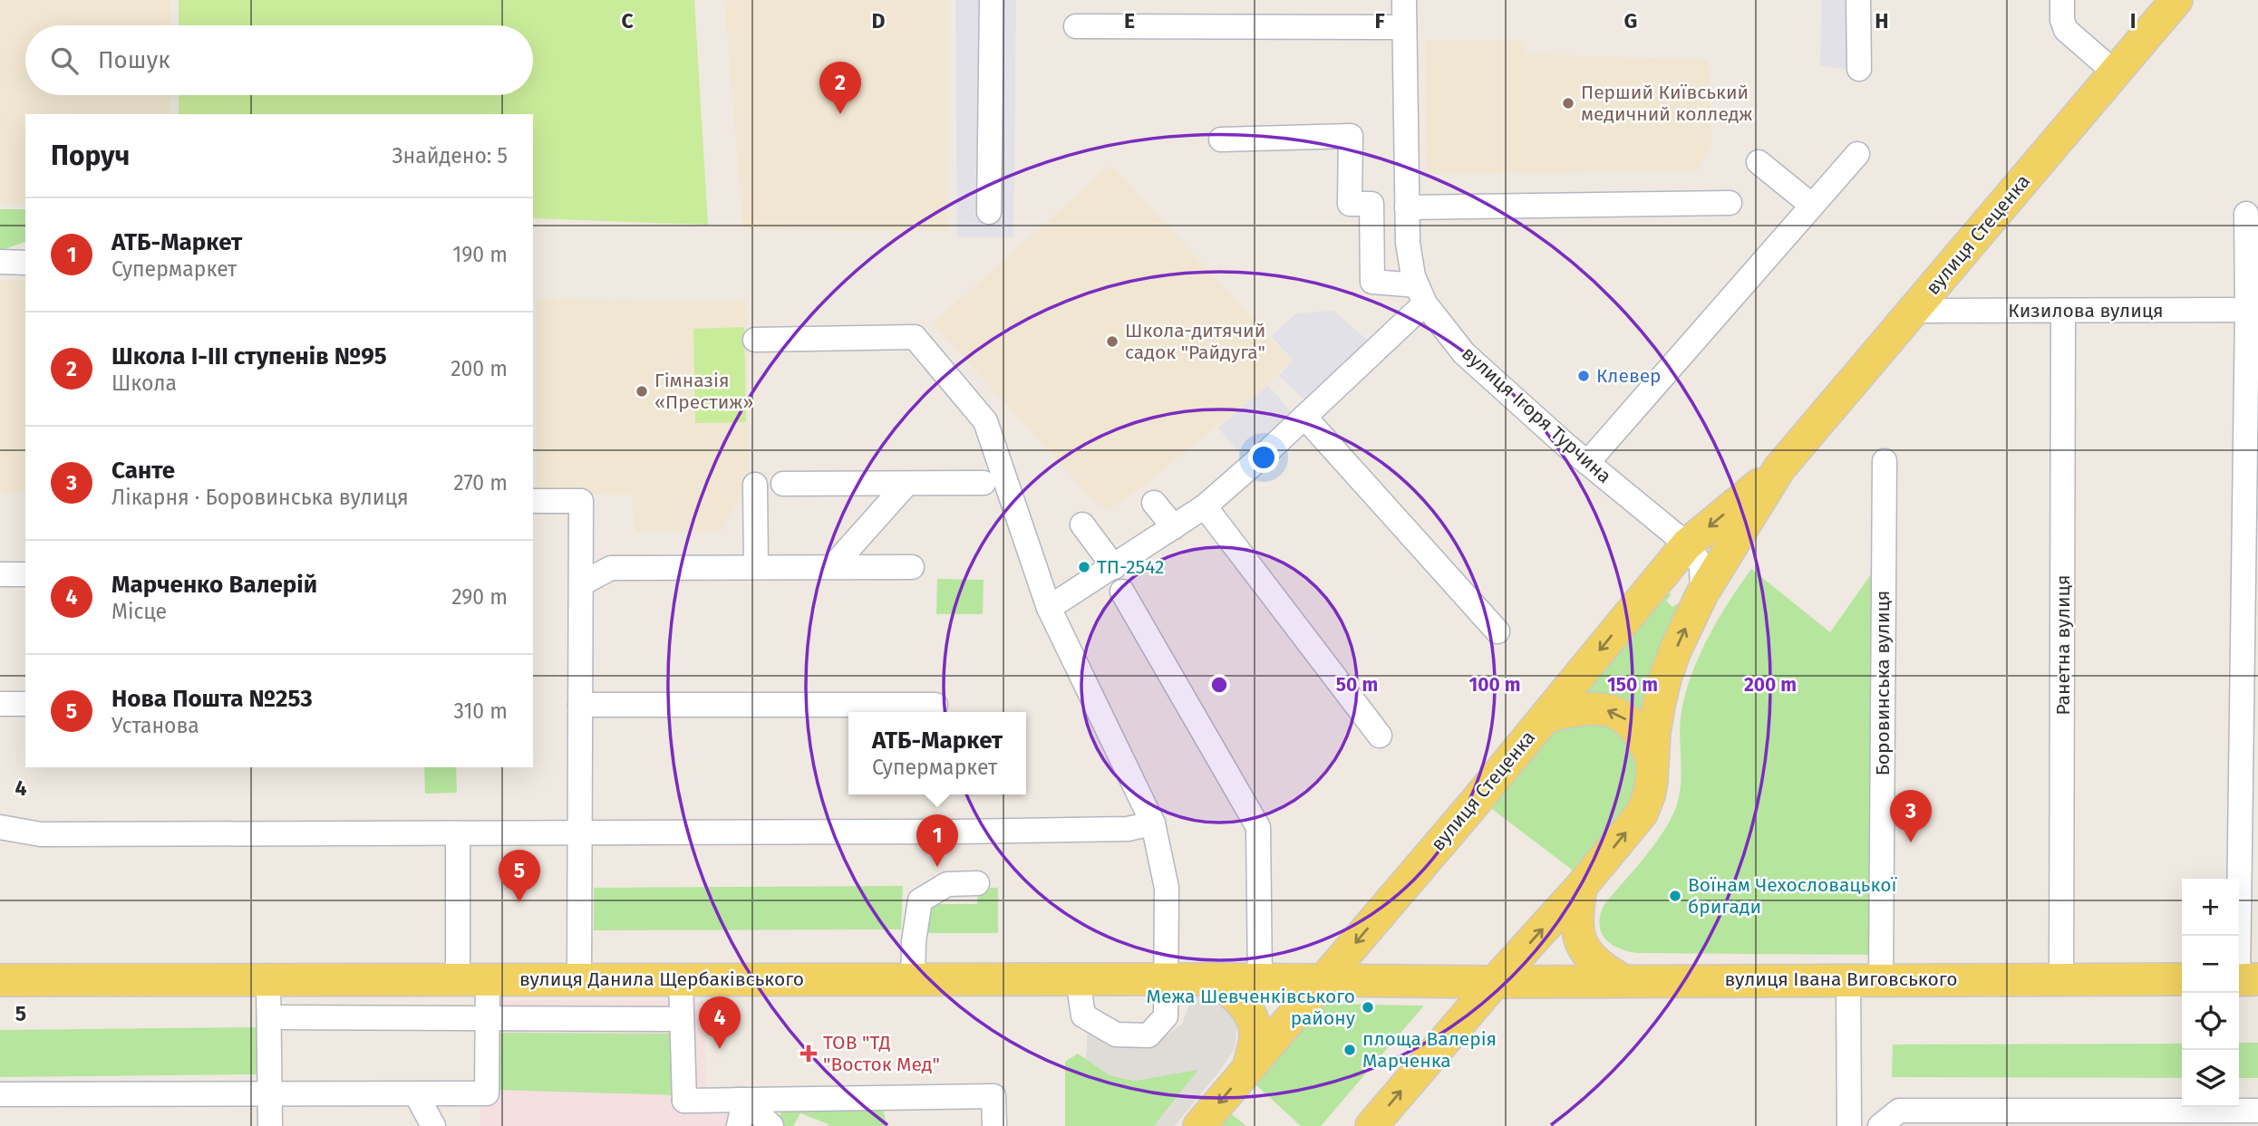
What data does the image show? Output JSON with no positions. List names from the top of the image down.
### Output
{
  "streets": {
    "main road": ["вулиця Стеценка", "вулиця Данила Щербаківського", "вулиця Івана Виговського"],
    "street": [
      "Кизилова вулиця",
      "вулиця Ігоря Турчина",
      "Ранетна вулиця",
      "Боровинська вулиця"
    ]
  },
  "crossings": [
    ["вулиця Стеценка", "Кизилова вулиця"],
    ["вулиця Стеценка", "вулиця Ігоря Турчина"],
    ["вулиця Стеценка", "вулиця Данила Щербаківського"],
    ["вулиця Стеценка", "вулиця Івана Виговського"],
    ["Кизилова вулиця", "Ранетна вулиця"],
    ["Ранетна вулиця", "вулиця Івана Виговського"],
    ["Боровинська вулиця", "вулиця Івана Виговського"]
  ],
  "places": {
    "other": [
      "Перший Київський медичний колледж",
      "Школа-дитячий садок \"Райдуга\"",
      "Клевер",
      "Гімназія «Престиж»",
      "ТП-2542",
      "Воїнам Чехословацької бригади",
      "Межа Шевченківського району",
      "площа Валерія Марченка"
    ],
    "health": ["ТОВ \"ТД \"Восток Мед\""]
  },
  "page": {
    "search": "Пошук",
    "pins": [
      "2",
      "3",
      "1",
      "5",
      "4"
    ],
    "heading": ["Поруч", "Знайдено: 5"],
    "list": [
      {
        "mark": "1",
        "name": "АТБ-Маркет",
        "note": "Супермаркет",
        "value": "190 m"
      },
      {
        "mark": "2",
        "name": "Школа І-ІІІ ступенів №95",
        "note": "Школа",
        "value": "200 m"
      },
      {
        "mark": "3",
        "name": "Санте",
        "note": "Лікарня · Боровинська вулиця",
        "value": "270 m"
      },
      {
        "mark": "4",
        "name": "Марченко Валерій",
        "note": "Місце",
        "value": "290 m"
      },
      {
        "mark": "5",
        "name": "Нова Пошта №253",
        "note": "Установа",
        "value": "310 m"
      }
    ],
    "popup": ["АТБ-Маркет", "Супермаркет"],
    "map_buttons": ["+", "−"]
  },
  "grid": {
    "columns": [
      "C",
      "D",
      "E",
      "F",
      "G",
      "H",
      "I"
    ],
    "rows": ["4", "5"]
  },
  "rings": [
    "50 m",
    "100 m",
    "150 m",
    "200 m"
  ]
}
